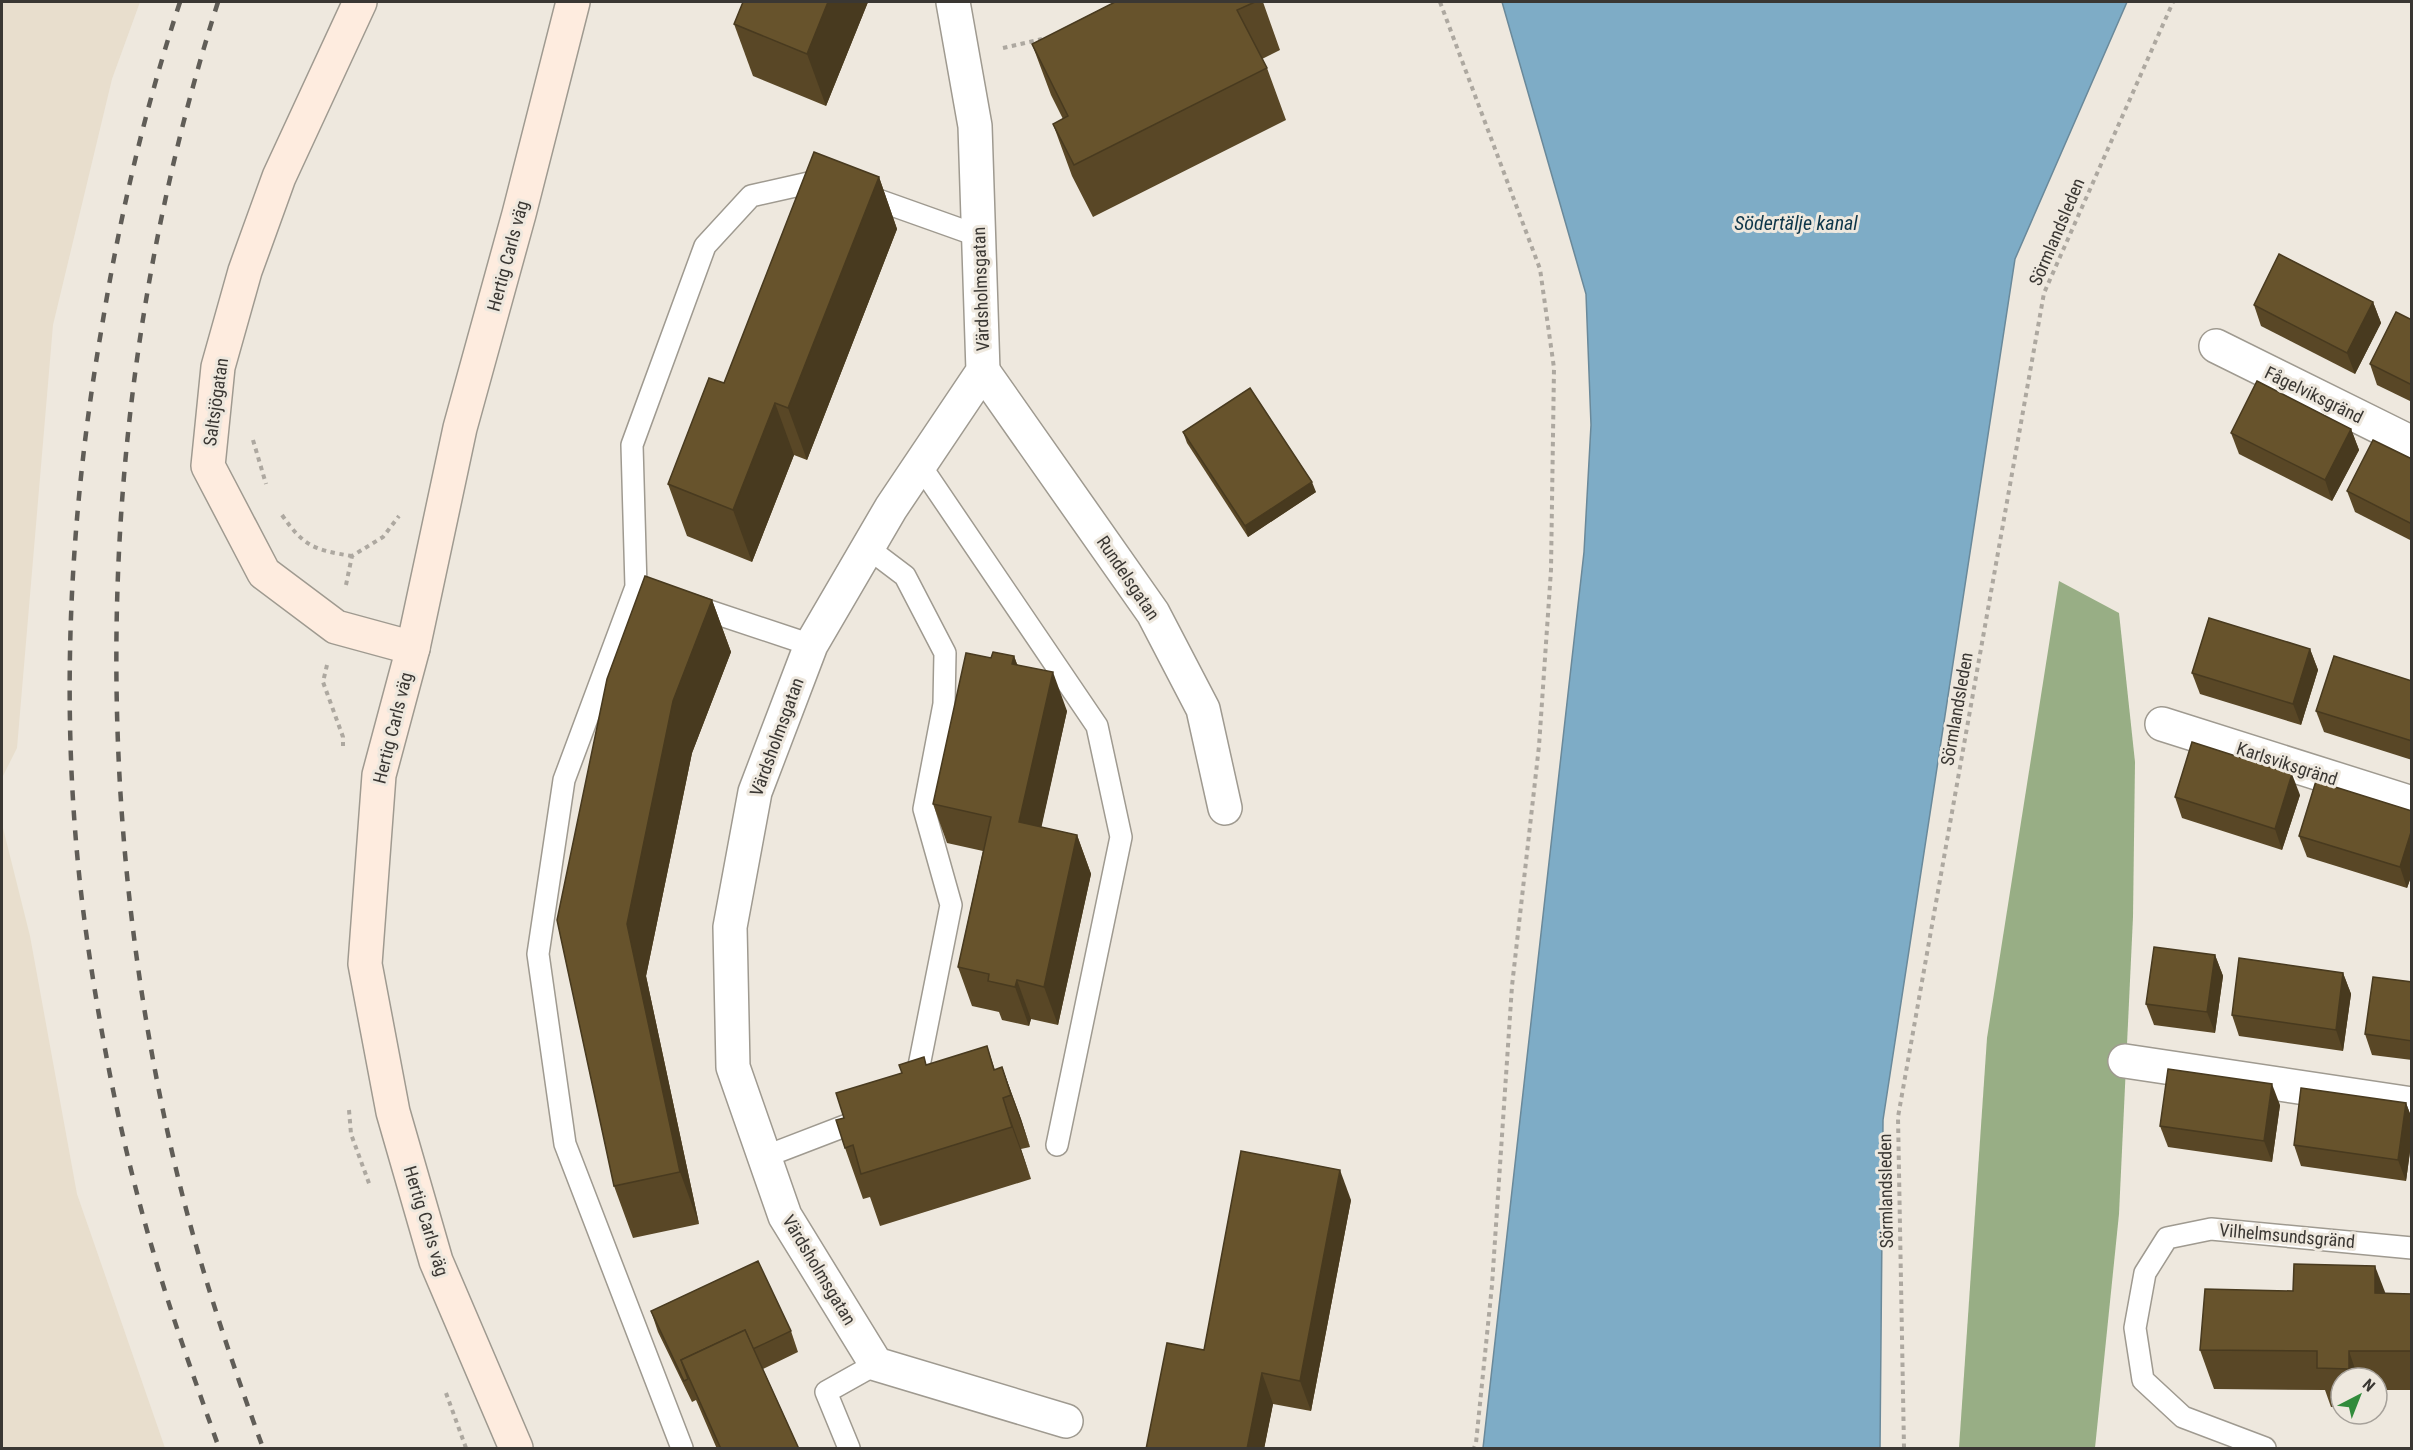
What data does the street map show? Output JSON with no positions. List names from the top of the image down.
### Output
{
  "streets": {
    "main road": ["Hertig Carls väg", "Saltsjögatan"],
    "street": [
      "Värdsholmsgatan",
      "Fågelviksgränd",
      "Rundelsgatan",
      "Karlsviksgränd"
    ],
    "lane": ["Vilhelmsundsgränd"],
    "path": ["Sörmlandsleden"]
  },
  "crossings": [
    ["Hertig Carls väg", "Saltsjögatan"],
    ["Värdsholmsgatan", "Rundelsgatan"]
  ],
  "water": ["Södertälje kanal"],
  "north": "top right"
}
